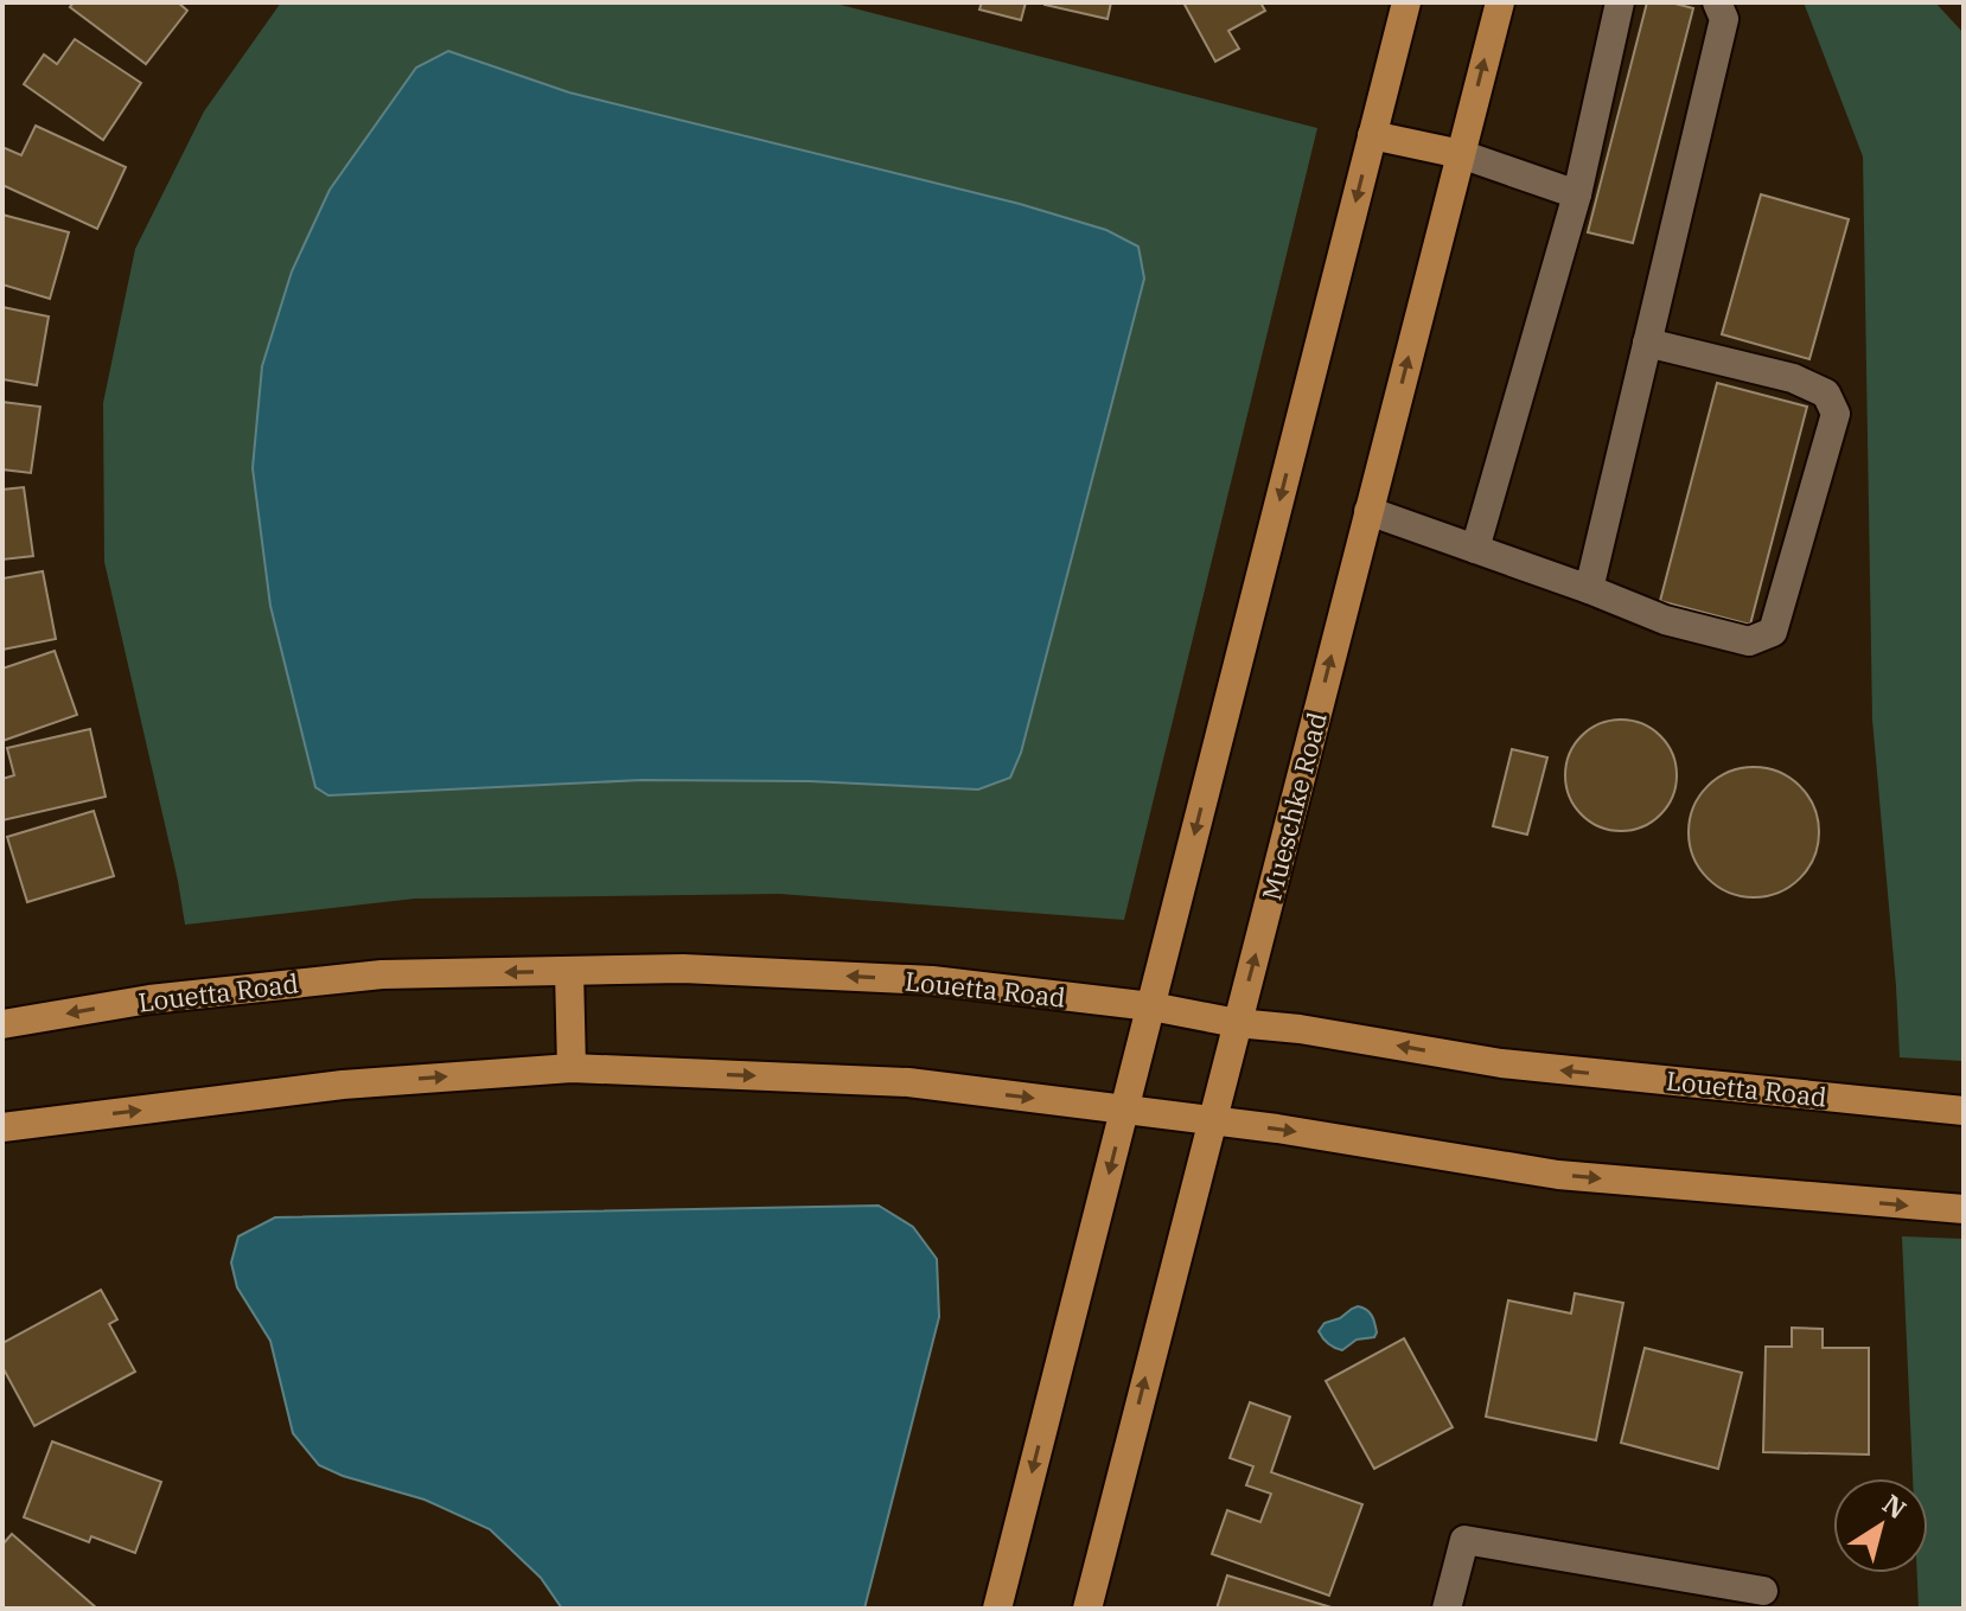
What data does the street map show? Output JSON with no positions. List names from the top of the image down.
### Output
{
  "streets": {
    "main road": ["Mueschke Road", "Louetta Road"]
  },
  "crossings": [
    ["Mueschke Road", "Louetta Road"]
  ],
  "north": "top right"
}
